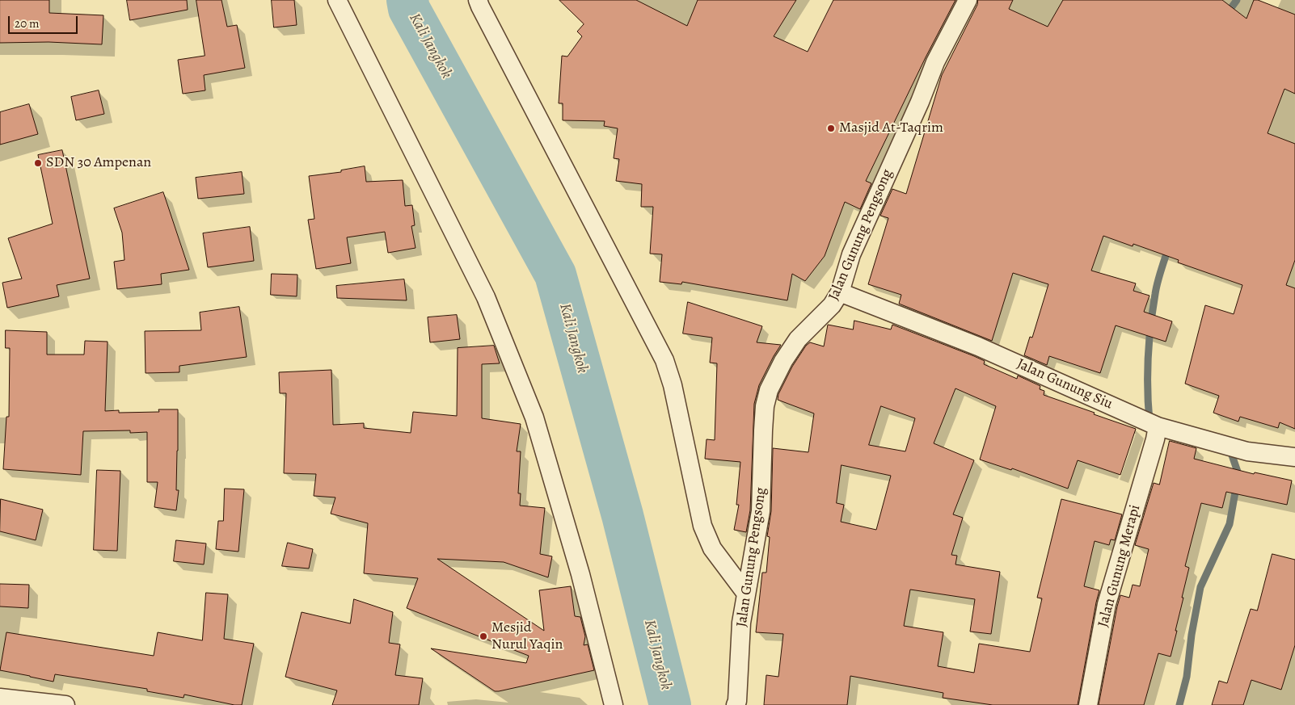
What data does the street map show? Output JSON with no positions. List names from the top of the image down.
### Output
{
  "streets": {
    "street": ["Jalan Gunung Pengsong", "Jalan Gunung Siu", "Jalan Gunung Merapi"]
  },
  "crossings": [
    ["Jalan Gunung Pengsong", "Jalan Gunung Siu"],
    ["Jalan Gunung Siu", "Jalan Gunung Merapi"]
  ],
  "water": ["Kali Jangkok"],
  "places": ["Masjid At-Taqrim", "SDN 30 Ampenan", "Mesjid Nurul Yaqin"],
  "scale_bar": "20 m"
}
